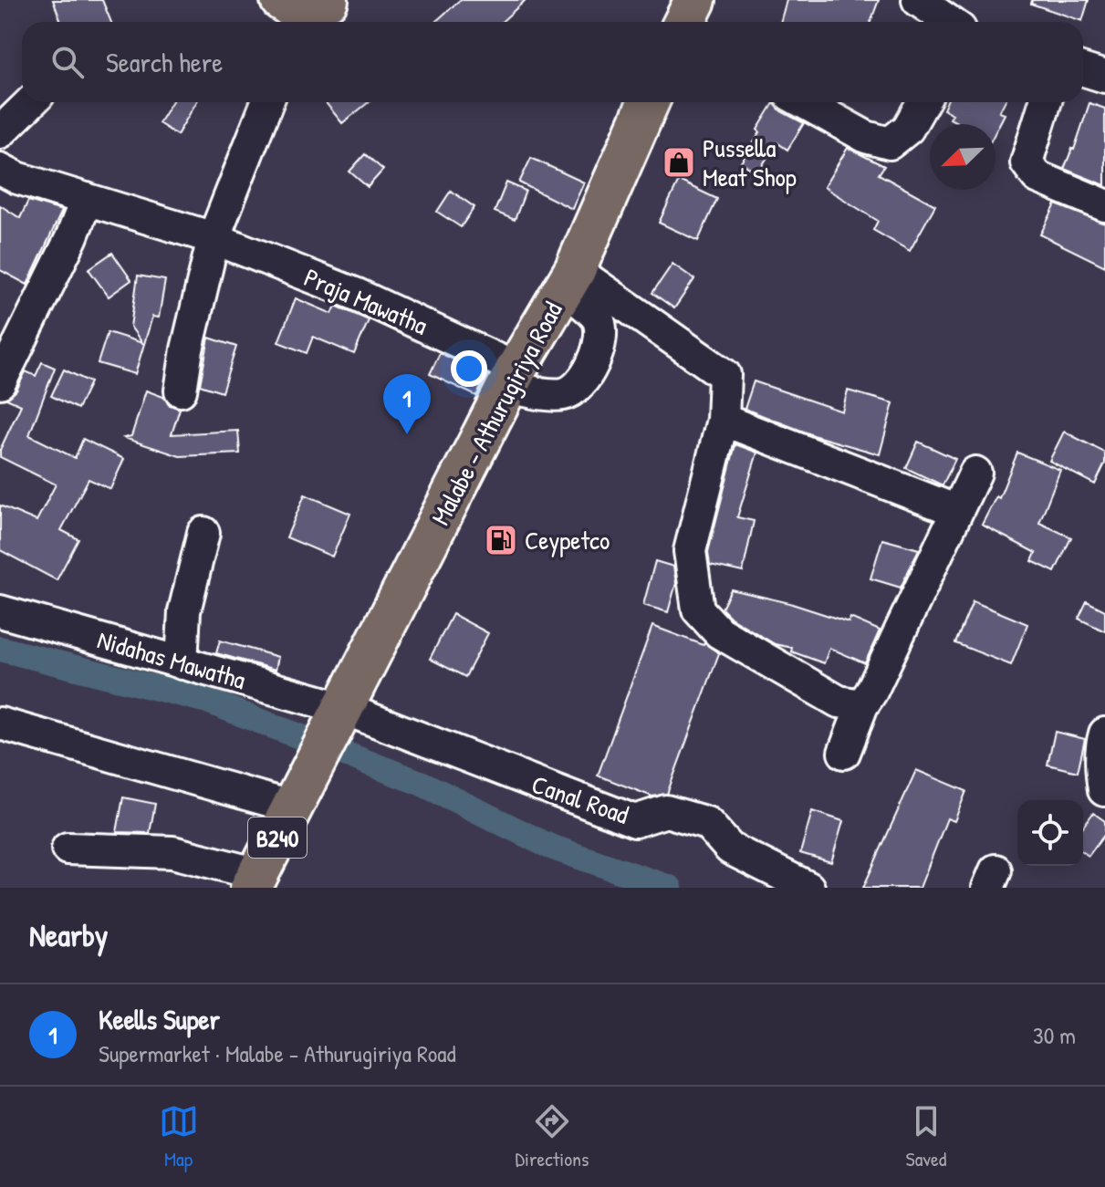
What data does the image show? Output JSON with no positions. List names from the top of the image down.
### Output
{
  "streets": {
    "main road": ["Malabe - Athurugiriya Road", "B240"],
    "street": ["Praja Mawatha", "Nidahas Mawatha", "Canal Road"]
  },
  "crossings": [
    ["Praja Mawatha", "Malabe - Athurugiriya Road"],
    ["Malabe - Athurugiriya Road", "Nidahas Mawatha"],
    ["Malabe - Athurugiriya Road", "Canal Road"],
    ["Malabe - Athurugiriya Road", "B240"],
    ["Nidahas Mawatha", "Canal Road"],
    ["Nidahas Mawatha", "B240"],
    ["Canal Road", "B240"]
  ],
  "places": {
    "shop": ["Pussella Meat Shop"],
    "fuel station": ["Ceypetco"]
  },
  "north": "bottom left",
  "page": {
    "search": "Search here",
    "pins": "1",
    "heading": "Nearby",
    "list": [
      {
        "mark": "1",
        "name": "Keells Super",
        "note": "Supermarket · Malabe - Athurugiriya Road",
        "value": "30 m"
      }
    ],
    "nav": ["Map", "Directions", "Saved"]
  }
}
